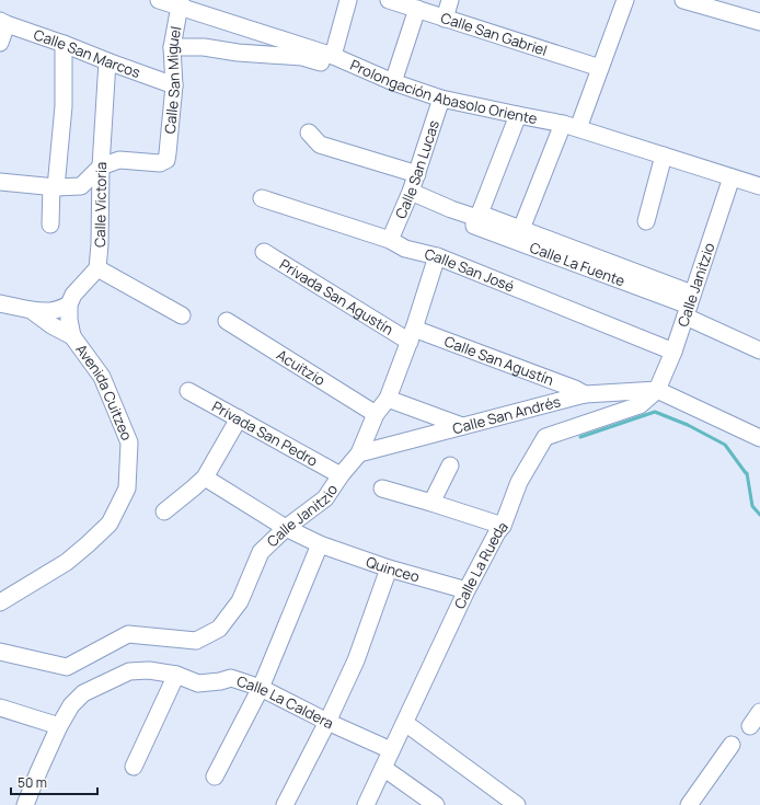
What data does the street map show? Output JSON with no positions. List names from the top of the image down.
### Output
{
  "streets": {
    "street": [
      "Calle San Gabriel",
      "Calle San Marcos",
      "Calle San Miguel",
      "Prolongación Abasolo Oriente",
      "Calle San Lucas",
      "Calle Victoria",
      "Calle La Fuente",
      "Calle San José",
      "Calle Janitzio",
      "Privada San Agustín",
      "Calle San Agustín",
      "Acuitzio",
      "Avenida Cuitzeo",
      "Calle San Andrés",
      "Privada San Pedro",
      "Calle La Rueda",
      "Quinceo",
      "Calle La Caldera"
    ]
  },
  "crossings": [
    ["Calle San Marcos", "Calle San Miguel"],
    ["Calle San Marcos", "Calle Victoria"],
    ["Calle San Miguel", "Prolongación Abasolo Oriente"],
    ["Calle San Miguel", "Calle Victoria"],
    ["Prolongación Abasolo Oriente", "Calle San Lucas"],
    ["Prolongación Abasolo Oriente", "Calle Janitzio"],
    ["Calle San Lucas", "Calle La Fuente"],
    ["Calle San Lucas", "Calle San José"],
    ["Calle La Fuente", "Calle Janitzio"],
    ["Calle San José", "Calle Janitzio"],
    ["Calle Janitzio", "Privada San Agustín"],
    ["Calle Janitzio", "Calle San Agustín"],
    ["Calle Janitzio", "Acuitzio"],
    ["Calle Janitzio", "Calle San Andrés"],
    ["Calle Janitzio", "Privada San Pedro"],
    ["Calle Janitzio", "Calle La Rueda"],
    ["Calle Janitzio", "Quinceo"],
    ["Privada San Agustín", "Calle San Agustín"],
    ["Calle San Agustín", "Calle San Andrés"],
    ["Calle San Andrés", "Calle La Rueda"],
    ["Calle La Rueda", "Quinceo"],
    ["Calle La Rueda", "Calle La Caldera"]
  ],
  "scale_bar": "50 m"
}
